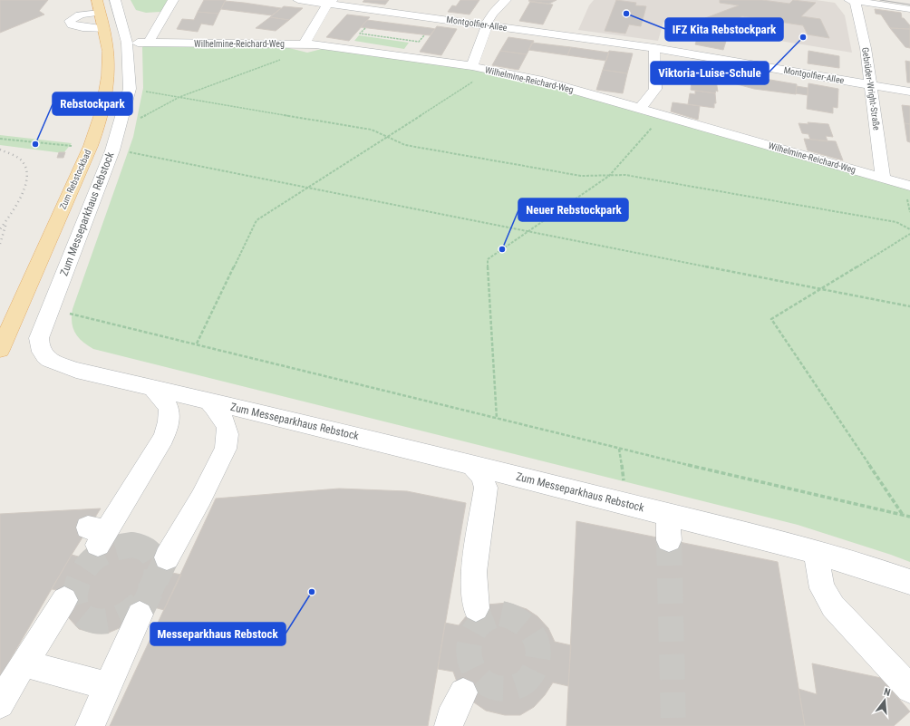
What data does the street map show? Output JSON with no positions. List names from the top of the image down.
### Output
{
  "streets": {
    "main road": ["Zum Rebstockbad"],
    "street": [
      "Montgolfier-Allee",
      "Wilhelmine-Reichard-Weg",
      "Gebrüder-Wright-Straße",
      "Zum Messeparkhaus Rebstock"
    ]
  },
  "crossings": [
    ["Montgolfier-Allee", "Gebrüder-Wright-Straße"],
    ["Wilhelmine-Reichard-Weg", "Gebrüder-Wright-Straße"]
  ],
  "places": [
    "IFZ Kita Rebstockpark",
    "Viktoria-Luise-Schule",
    "Rebstockpark",
    "Neuer Rebstockpark",
    "Messeparkhaus Rebstock"
  ],
  "north": "top"
}
